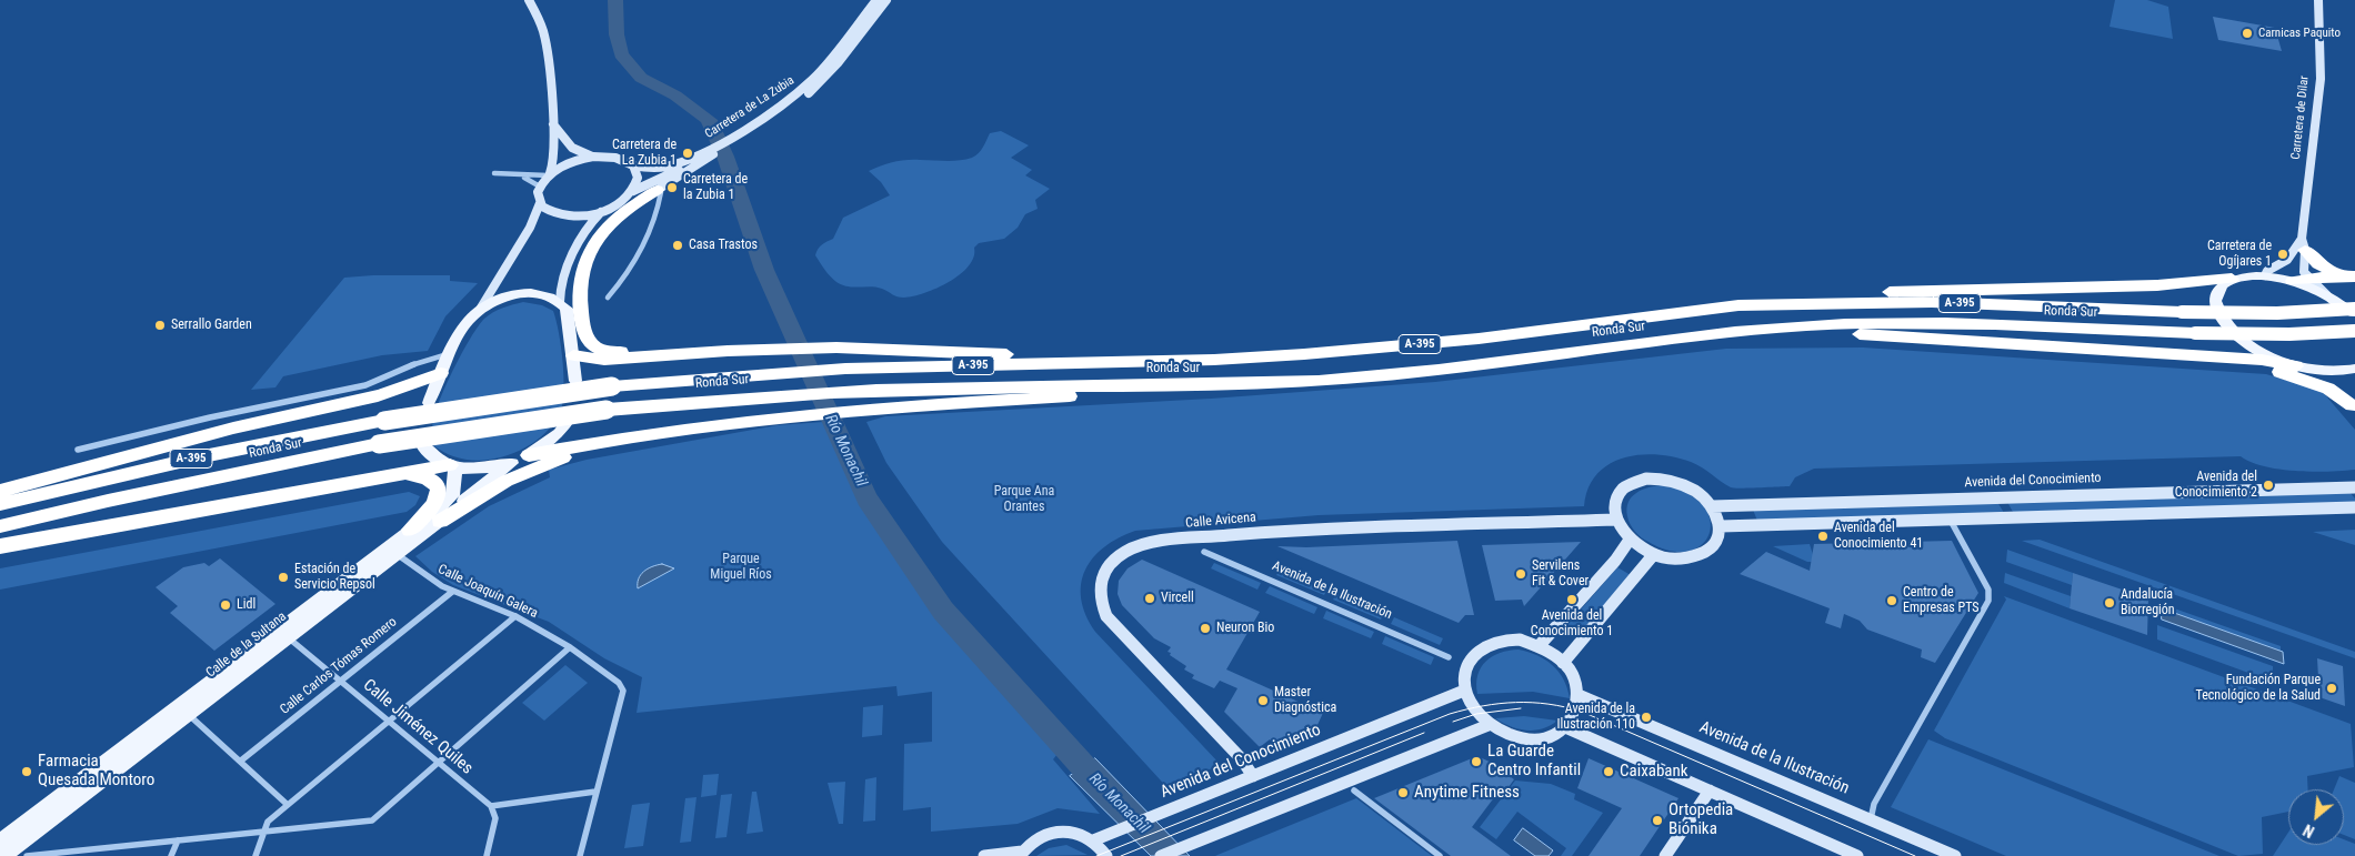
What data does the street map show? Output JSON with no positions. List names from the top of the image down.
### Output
{
  "streets": {
    "highway": ["A-395", "Ronda Sur"],
    "main road": [
      "Carretera de La Zubia",
      "Carretera de Dílar",
      "Avenida del Conocimiento",
      "Calle Avicena",
      "Avenida de la Ilustración",
      "Calle de la Sultana"
    ],
    "street": ["Calle Joaquín Galera", "Calle Carlos Tómas Romero", "Calle Jiménez Quiles"]
  },
  "crossings": [
    ["Avenida del Conocimiento", "Calle Avicena"],
    ["Avenida del Conocimiento", "Avenida de la Ilustración"],
    ["Calle Joaquín Galera", "Calle de la Sultana"],
    ["Calle Joaquín Galera", "Calle Carlos Tómas Romero"],
    ["Calle de la Sultana", "Calle Jiménez Quiles"],
    ["Calle Carlos Tómas Romero", "Calle Jiménez Quiles"]
  ],
  "water": ["Río Monachil"],
  "parks": ["Parque Ana Orantes", "Parque Miguel Ríos"],
  "places": [
    "Carnicas Paquito",
    "Carretera de La Zubia 1",
    "Carretera de la Zubia 1",
    "Casa Trastos",
    "Carretera de Ogíjares 1",
    "Serrallo Garden",
    "Avenida del Conocimiento 2",
    "Avenida del Conocimiento 41",
    "Servilens Fit & Cover",
    "Estación de Servicio Repsol",
    "Vircell",
    "Avenida del Conocimiento 1",
    "Centro de Empresas PTS",
    "Andalucía Biorregión",
    "Lidl",
    "Neuron Bio",
    "Fundación Parque Tecnológico de la Salud",
    "Master Diagnóstica",
    "Avenida de la Ilustración 110",
    "La Guarde Centro Infantil",
    "Farmacia Quesada Montoro",
    "Caixabank",
    "Anytime Fitness",
    "Ortopedia Biónika"
  ],
  "north": "bottom left"
}
